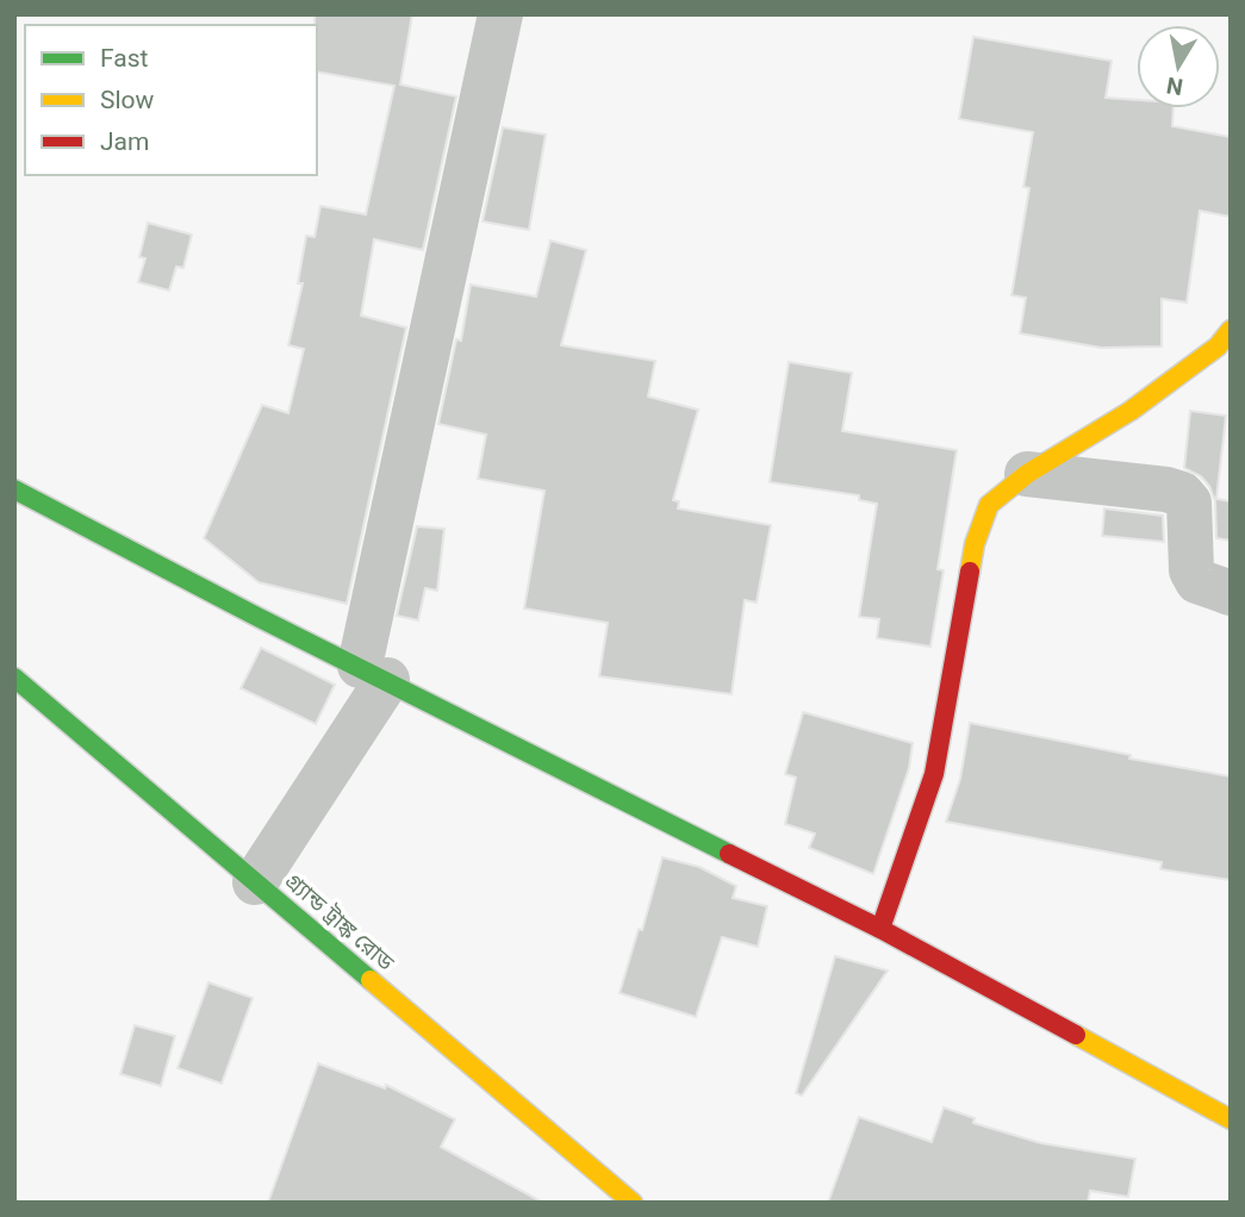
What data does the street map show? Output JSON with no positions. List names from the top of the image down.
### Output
{
  "streets": {
    "main road": ["গ্র্যান্ড ট্রাঙ্ক রোড"]
  },
  "legend": ["Fast", "Slow", "Jam"],
  "north": "bottom"
}
